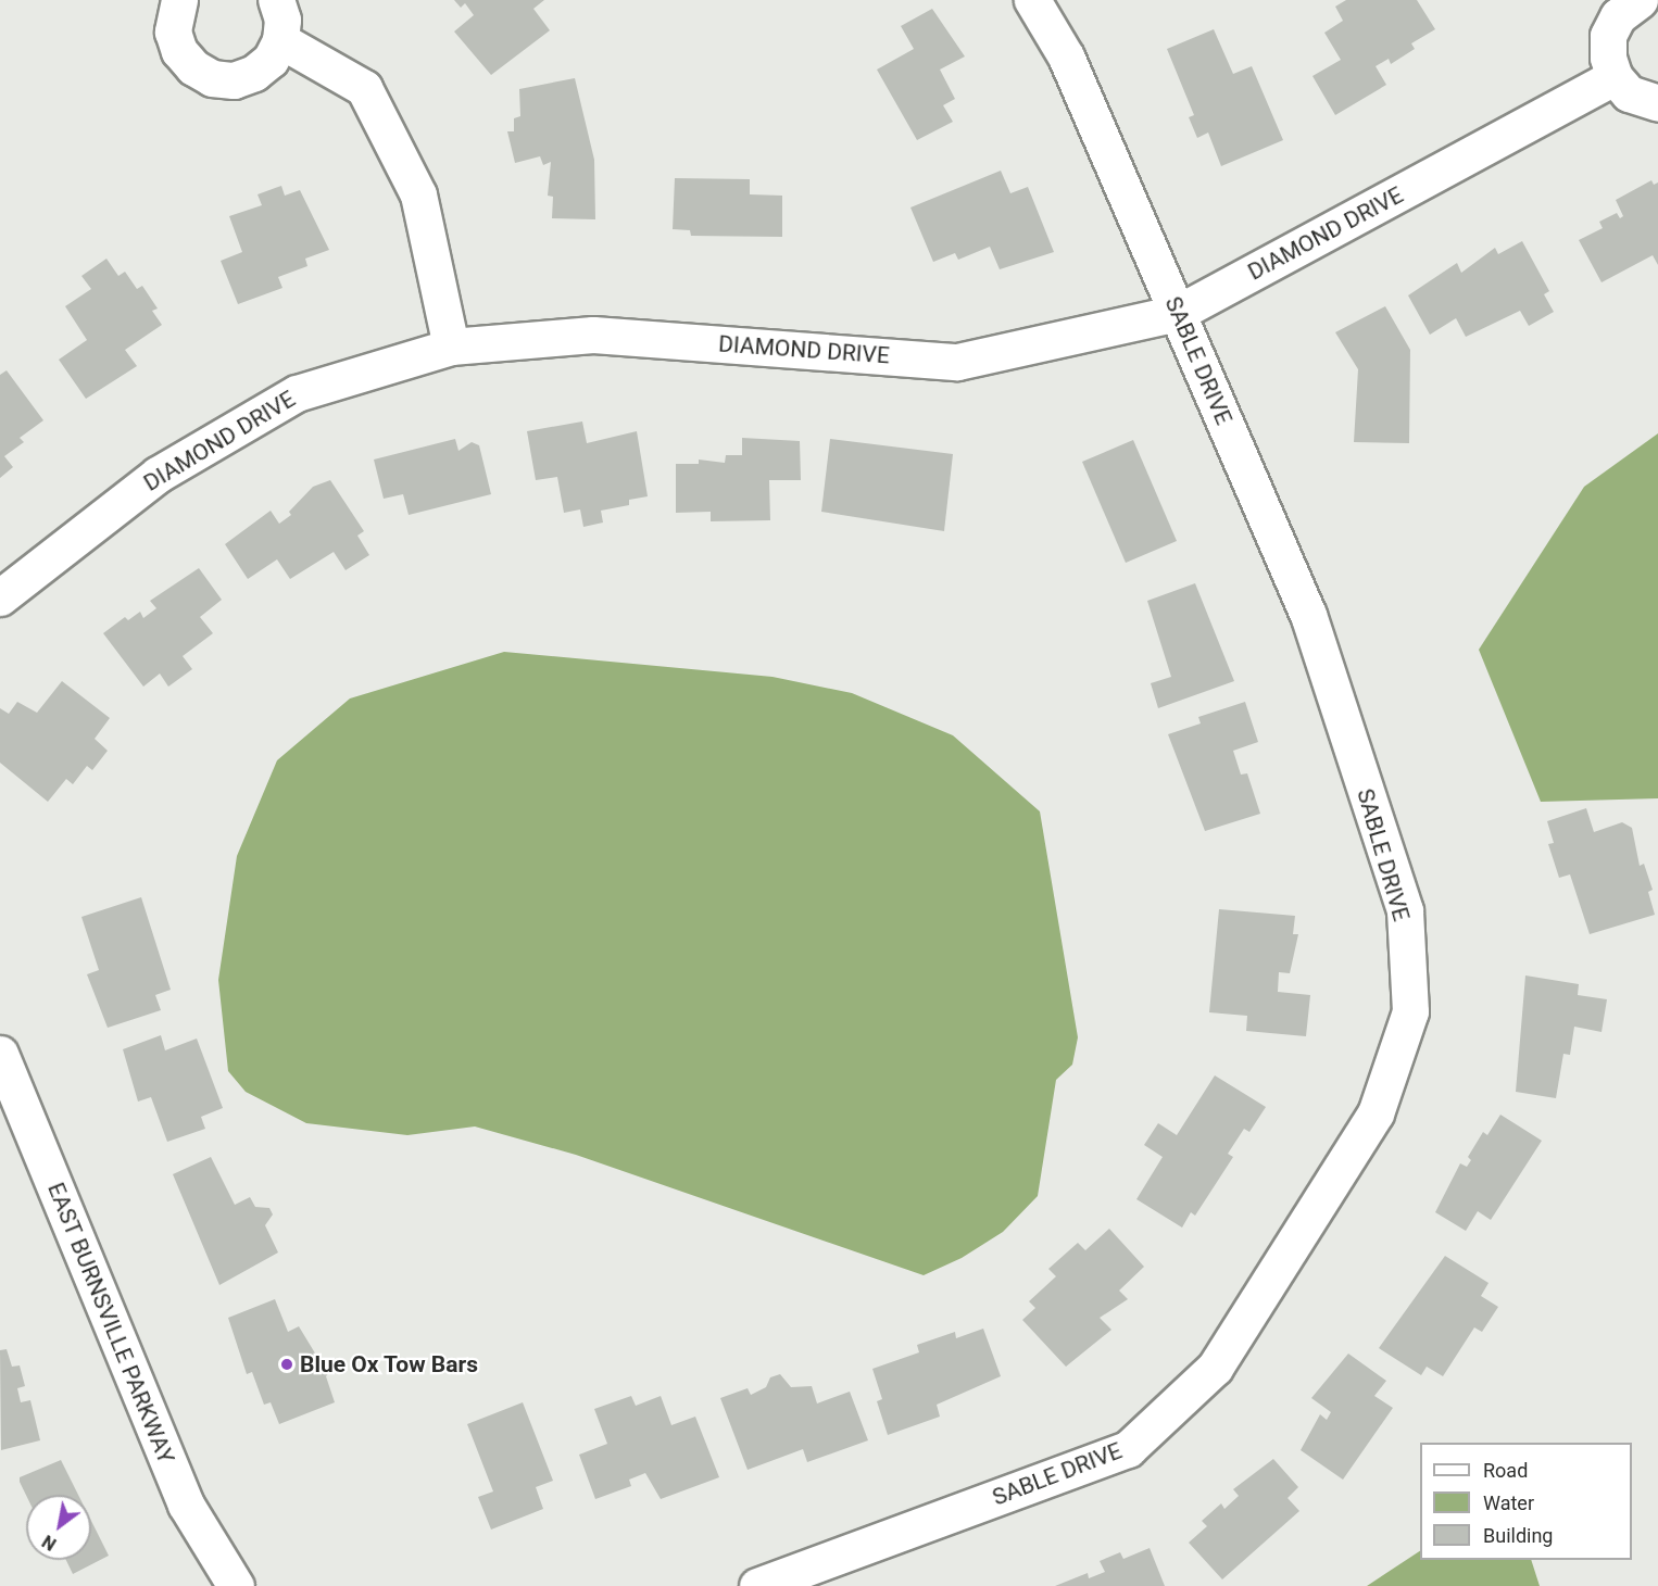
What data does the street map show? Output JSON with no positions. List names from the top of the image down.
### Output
{
  "streets": {
    "street": ["DIAMOND DRIVE", "SABLE DRIVE", "EAST BURNSVILLE PARKWAY"]
  },
  "crossings": [
    ["DIAMOND DRIVE", "SABLE DRIVE"]
  ],
  "places": ["Blue Ox Tow Bars"],
  "legend": ["Road", "Water", "Building"],
  "north": "bottom left"
}
